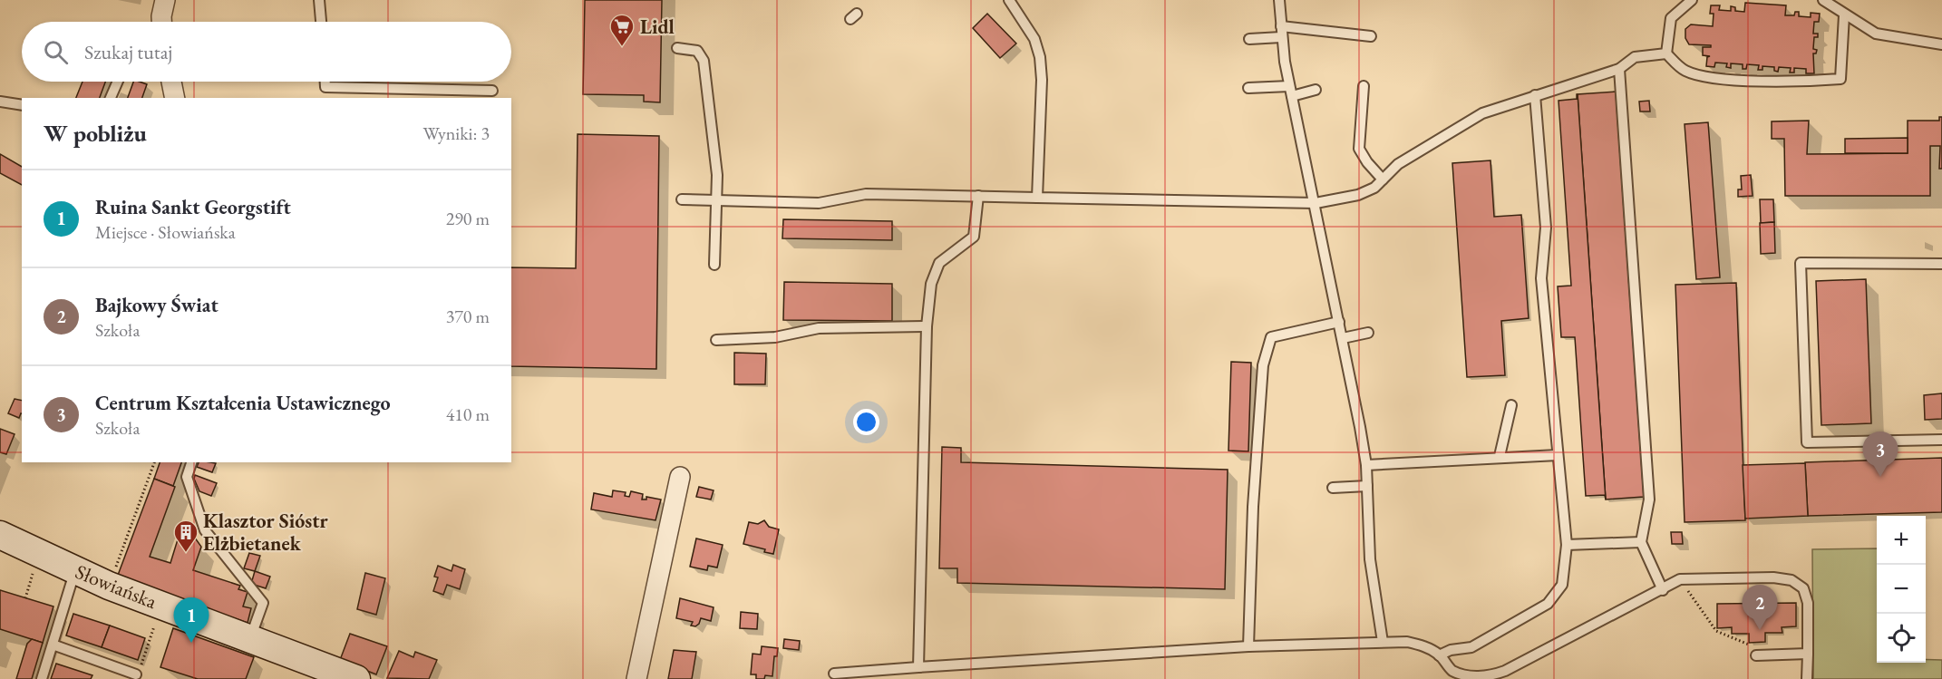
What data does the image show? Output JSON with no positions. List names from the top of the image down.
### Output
{
  "streets": {
    "street": ["Słowiańska"]
  },
  "places": {
    "supermarket": ["Lidl"],
    "building": ["Klasztor Sióstr Elżbietanek"]
  },
  "page": {
    "search": "Szukaj tutaj",
    "heading": ["W pobliżu", "Wyniki: 3"],
    "list": [
      {
        "mark": "1",
        "name": "Ruina Sankt Georgstift",
        "note": "Miejsce · Słowiańska",
        "value": "290 m"
      },
      {
        "mark": "2",
        "name": "Bajkowy Świat",
        "note": "Szkoła",
        "value": "370 m"
      },
      {
        "mark": "3",
        "name": "Centrum Kształcenia Ustawicznego",
        "note": "Szkoła",
        "value": "410 m"
      }
    ],
    "pins": ["3", "2", "1"],
    "map_buttons": ["+", "−"]
  }
}
